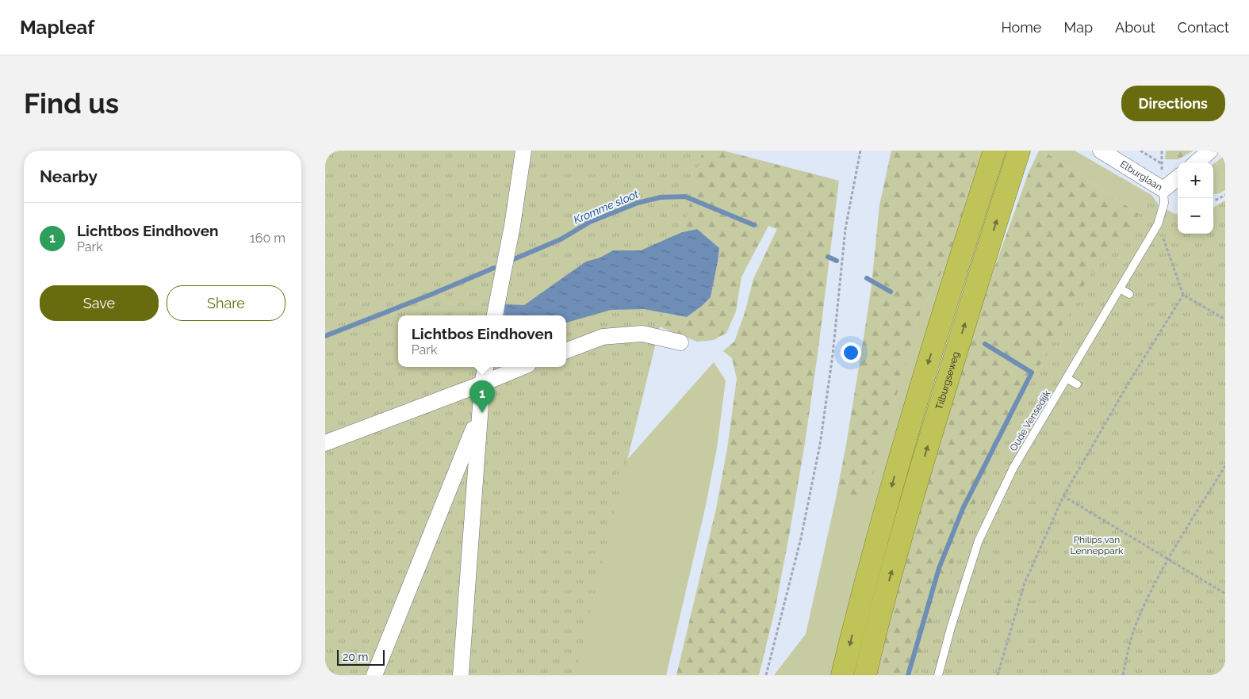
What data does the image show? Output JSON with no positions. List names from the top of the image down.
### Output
{
  "streets": {
    "highway": ["Tilburgseweg"],
    "street": ["Elburglaan"],
    "lane": ["Oude Vensedijk"]
  },
  "crossings": [
    ["Elburglaan", "Oude Vensedijk"]
  ],
  "water": ["Kromme sloot"],
  "parks": ["Philips van Lenneppark"],
  "scale_bar": "20 m",
  "page": {
    "header": "Mapleaf",
    "nav": [
      "Home",
      "Map",
      "About",
      "Contact"
    ],
    "buttons": [
      "Directions",
      ["Save", "Share"]
    ],
    "title": "Find us",
    "heading": "Nearby",
    "map_buttons": ["+", "−"],
    "list": [
      {
        "mark": "1",
        "name": "Lichtbos Eindhoven",
        "note": "Park",
        "value": "160 m"
      }
    ],
    "popup": ["Lichtbos Eindhoven", "Park"],
    "pins": "1",
    "scale": "20 m"
  }
}
